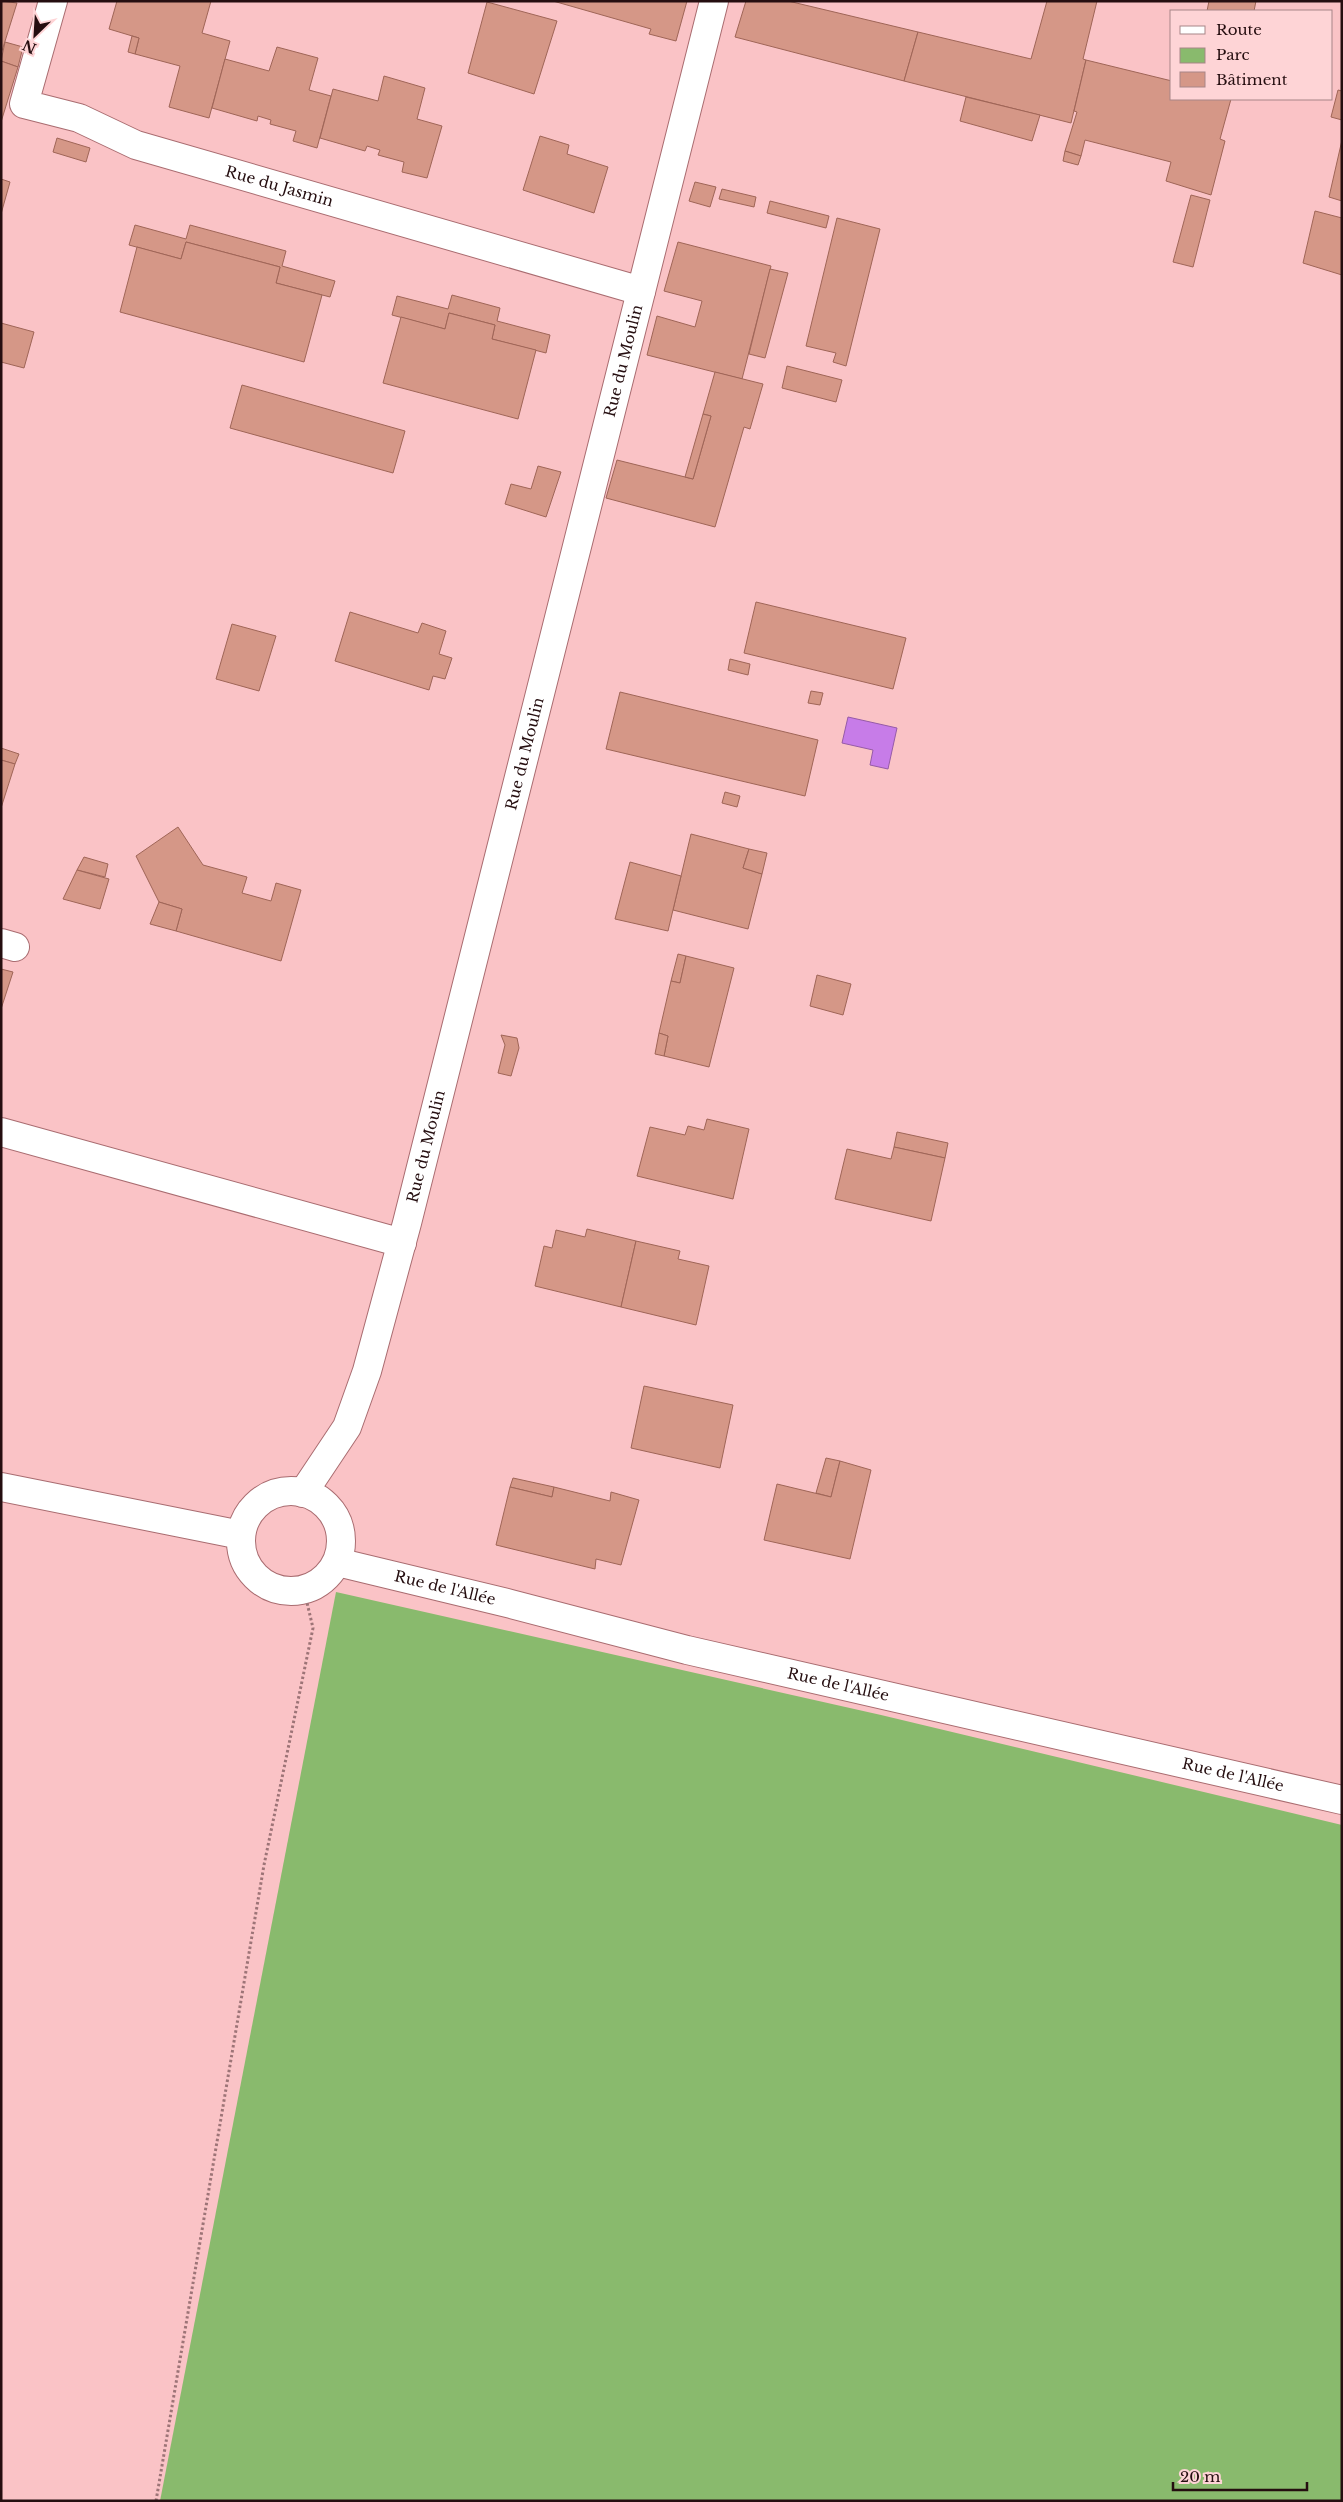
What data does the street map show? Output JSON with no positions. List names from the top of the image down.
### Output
{
  "streets": {
    "street": ["Rue du Jasmin", "Rue du Moulin", "Rue de l'Allée"]
  },
  "crossings": [
    ["Rue du Jasmin", "Rue du Moulin"],
    ["Rue du Moulin", "Rue de l'Allée"]
  ],
  "legend": ["Route", "Parc", "Bâtiment"],
  "scale_bar": "20 m",
  "north": "bottom left"
}
